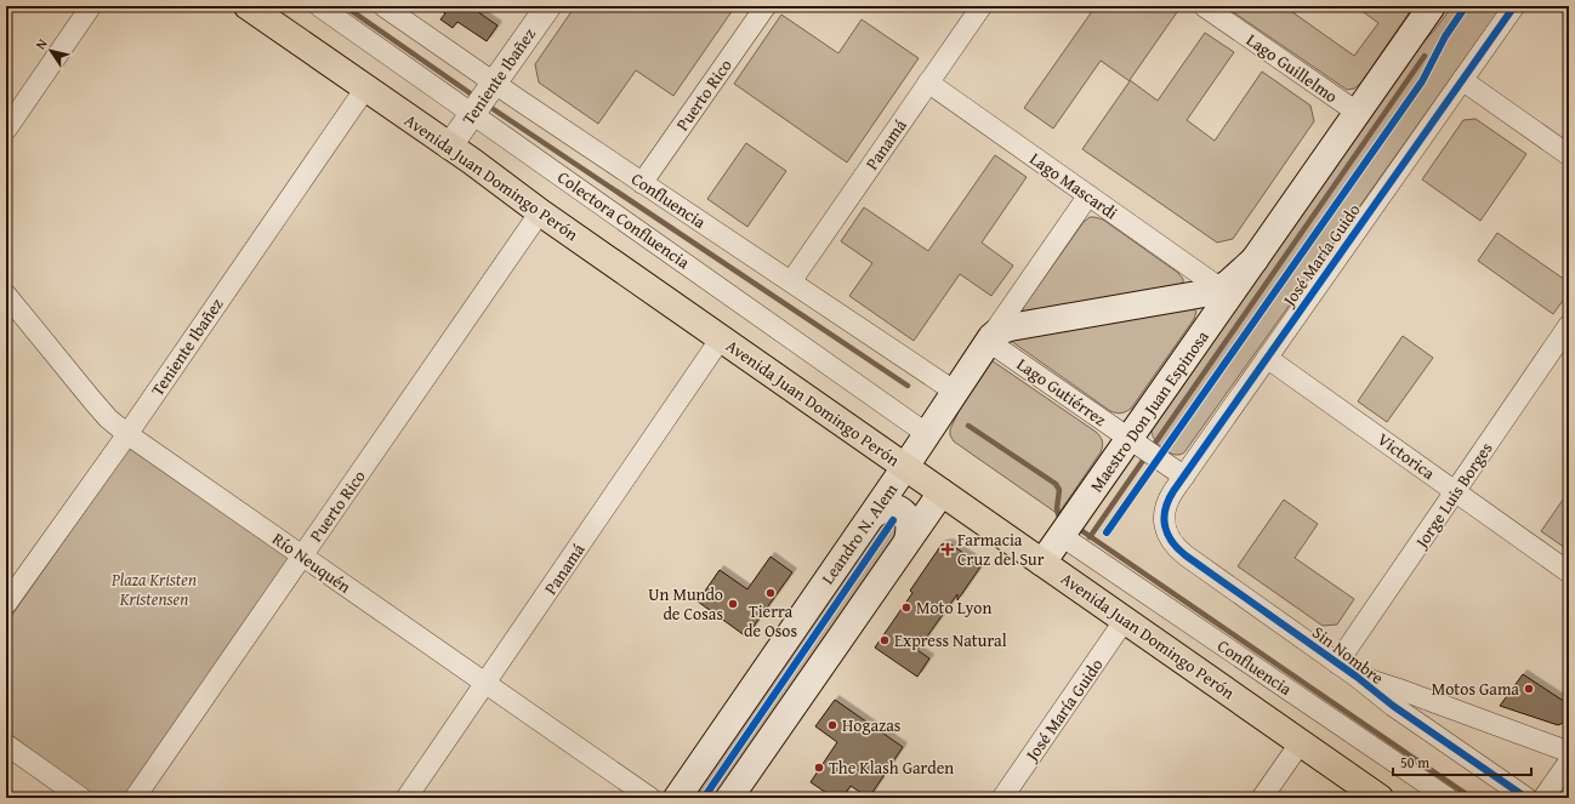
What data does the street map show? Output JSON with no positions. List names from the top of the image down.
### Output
{
  "streets": {
    "main road": ["Avenida Juan Domingo Perón", "Maestro Don Juan Espinosa", "Leandro N. Alem"],
    "street": [
      "Lago Guillelmo",
      "Teniente Ibañez",
      "Puerto Rico",
      "Panamá",
      "Lago Mascardi",
      "Confluencia",
      "Colectora Confluencia",
      "José María Guido",
      "Lago Gutiérrez",
      "Victorica",
      "Jorge Luis Borges",
      "Río Neuquén",
      "Sin Nombre"
    ]
  },
  "crossings": [
    ["Lago Guillelmo", "Maestro Don Juan Espinosa"],
    ["Teniente Ibañez", "Avenida Juan Domingo Perón"],
    ["Teniente Ibañez", "Confluencia"],
    ["Teniente Ibañez", "Colectora Confluencia"],
    ["Teniente Ibañez", "Río Neuquén"],
    ["Puerto Rico", "Avenida Juan Domingo Perón"],
    ["Puerto Rico", "Confluencia"],
    ["Puerto Rico", "Río Neuquén"],
    ["Panamá", "Avenida Juan Domingo Perón"],
    ["Panamá", "Lago Mascardi"],
    ["Panamá", "Confluencia"],
    ["Panamá", "Río Neuquén"],
    ["Avenida Juan Domingo Perón", "José María Guido"],
    ["Avenida Juan Domingo Perón", "Maestro Don Juan Espinosa"],
    ["Avenida Juan Domingo Perón", "Leandro N. Alem"],
    ["Lago Mascardi", "Maestro Don Juan Espinosa"],
    ["Lago Mascardi", "Leandro N. Alem"],
    ["Confluencia", "Maestro Don Juan Espinosa"],
    ["Confluencia", "Leandro N. Alem"],
    ["Colectora Confluencia", "Leandro N. Alem"],
    ["José María Guido", "Lago Gutiérrez"],
    ["José María Guido", "Victorica"],
    ["José María Guido", "Sin Nombre"],
    ["Lago Gutiérrez", "Maestro Don Juan Espinosa"],
    ["Lago Gutiérrez", "Leandro N. Alem"],
    ["Maestro Don Juan Espinosa", "Leandro N. Alem"],
    ["Victorica", "Jorge Luis Borges"],
    ["Jorge Luis Borges", "Sin Nombre"]
  ],
  "parks": ["Plaza Kristen Kristensen"],
  "places": {
    "health": ["Farmacia Cruz del Sur"],
    "other": [
      "Tierra de Osos",
      "Un Mundo de Cosas",
      "Moto Lyon",
      "Express Natural",
      "Motos Gama",
      "Hogazas",
      "The Klash Garden"
    ]
  },
  "scale_bar": "50 m",
  "north": "top left"
}
